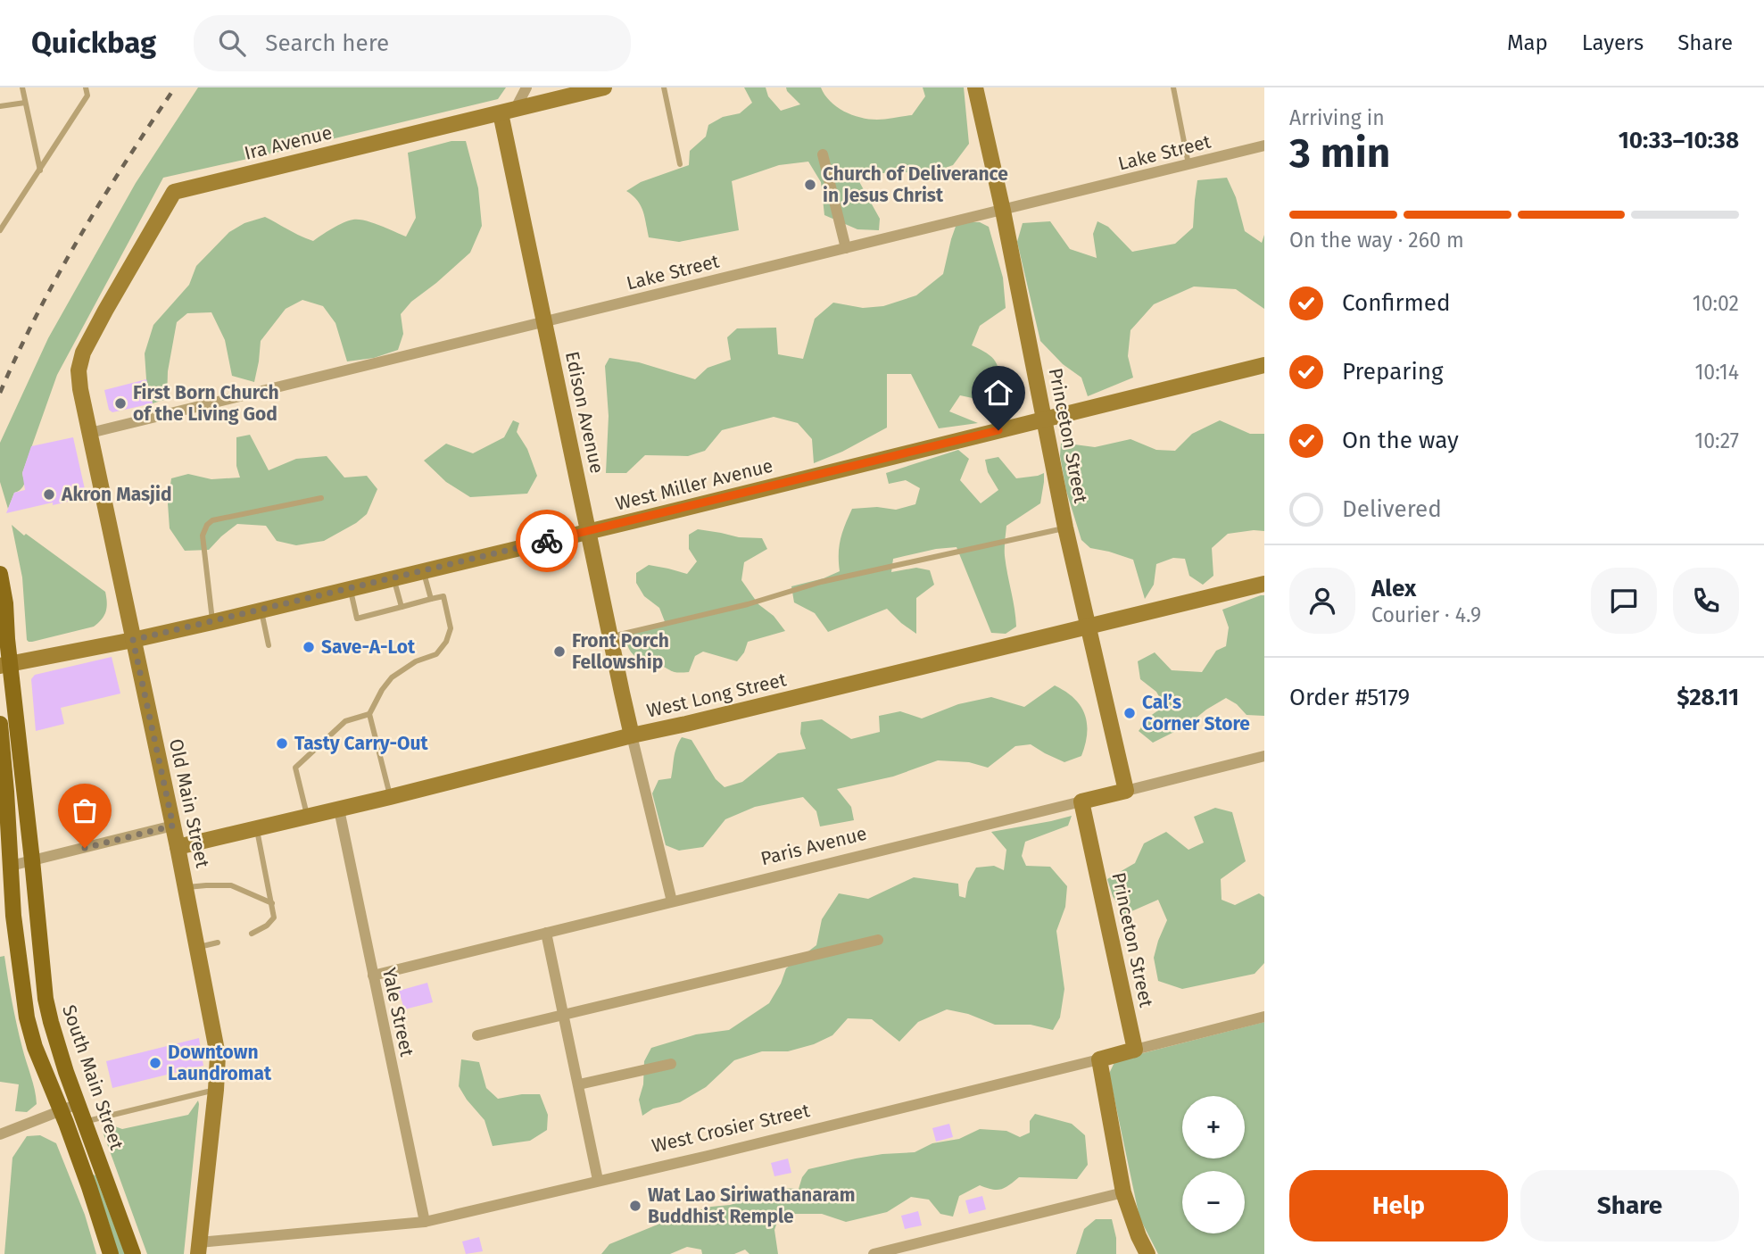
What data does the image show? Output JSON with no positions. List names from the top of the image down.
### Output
{
  "streets": {
    "main road": ["South Main Street"],
    "street": [
      "Ira Avenue",
      "Lake Street",
      "Edison Avenue",
      "Princeton Street",
      "West Miller Avenue",
      "West Long Street",
      "Old Main Street",
      "Paris Avenue",
      "Yale Street",
      "West Crosier Street"
    ]
  },
  "crossings": [
    ["Ira Avenue", "Edison Avenue"],
    ["Ira Avenue", "Old Main Street"],
    ["Lake Street", "Edison Avenue"],
    ["Lake Street", "Princeton Street"],
    ["Lake Street", "Old Main Street"],
    ["Edison Avenue", "West Miller Avenue"],
    ["Edison Avenue", "West Long Street"],
    ["Edison Avenue", "Paris Avenue"],
    ["Princeton Street", "West Miller Avenue"],
    ["Princeton Street", "West Long Street"],
    ["Princeton Street", "Paris Avenue"],
    ["Princeton Street", "West Crosier Street"],
    ["West Miller Avenue", "Old Main Street"],
    ["West Miller Avenue", "South Main Street"],
    ["West Long Street", "Old Main Street"],
    ["West Long Street", "Yale Street"],
    ["Old Main Street", "West Crosier Street"],
    ["Paris Avenue", "Yale Street"],
    ["Yale Street", "West Crosier Street"]
  ],
  "places": [
    "Church of Deliverance in Jesus Christ",
    "First Born Church of the Living God",
    "Akron Masjid",
    "Save-A-Lot",
    "Front Porch Fellowship",
    "Cal’s Corner Store",
    "Tasty Carry-Out",
    "Downtown Laundromat",
    "Wat Lao Siriwathanaram Buddhist Remple"
  ],
  "page": {
    "header": "Quickbag",
    "search": "Search here",
    "nav": ["Map", "Layers", "Share"],
    "heading": ["3 min", "Arriving in", "10:33–10:38"],
    "panel": [
      "Alex",
      "Courier · 4.9",
      "Order #5179",
      "$28.11"
    ],
    "bar": "On the way · 260 m",
    "list": [
      ["Confirmed", "10:02"],
      ["Preparing", "10:14"],
      ["On the way", "10:27"],
      "Delivered"
    ],
    "map_buttons": ["+", "−"],
    "buttons": ["Help", "Share"]
  }
}
